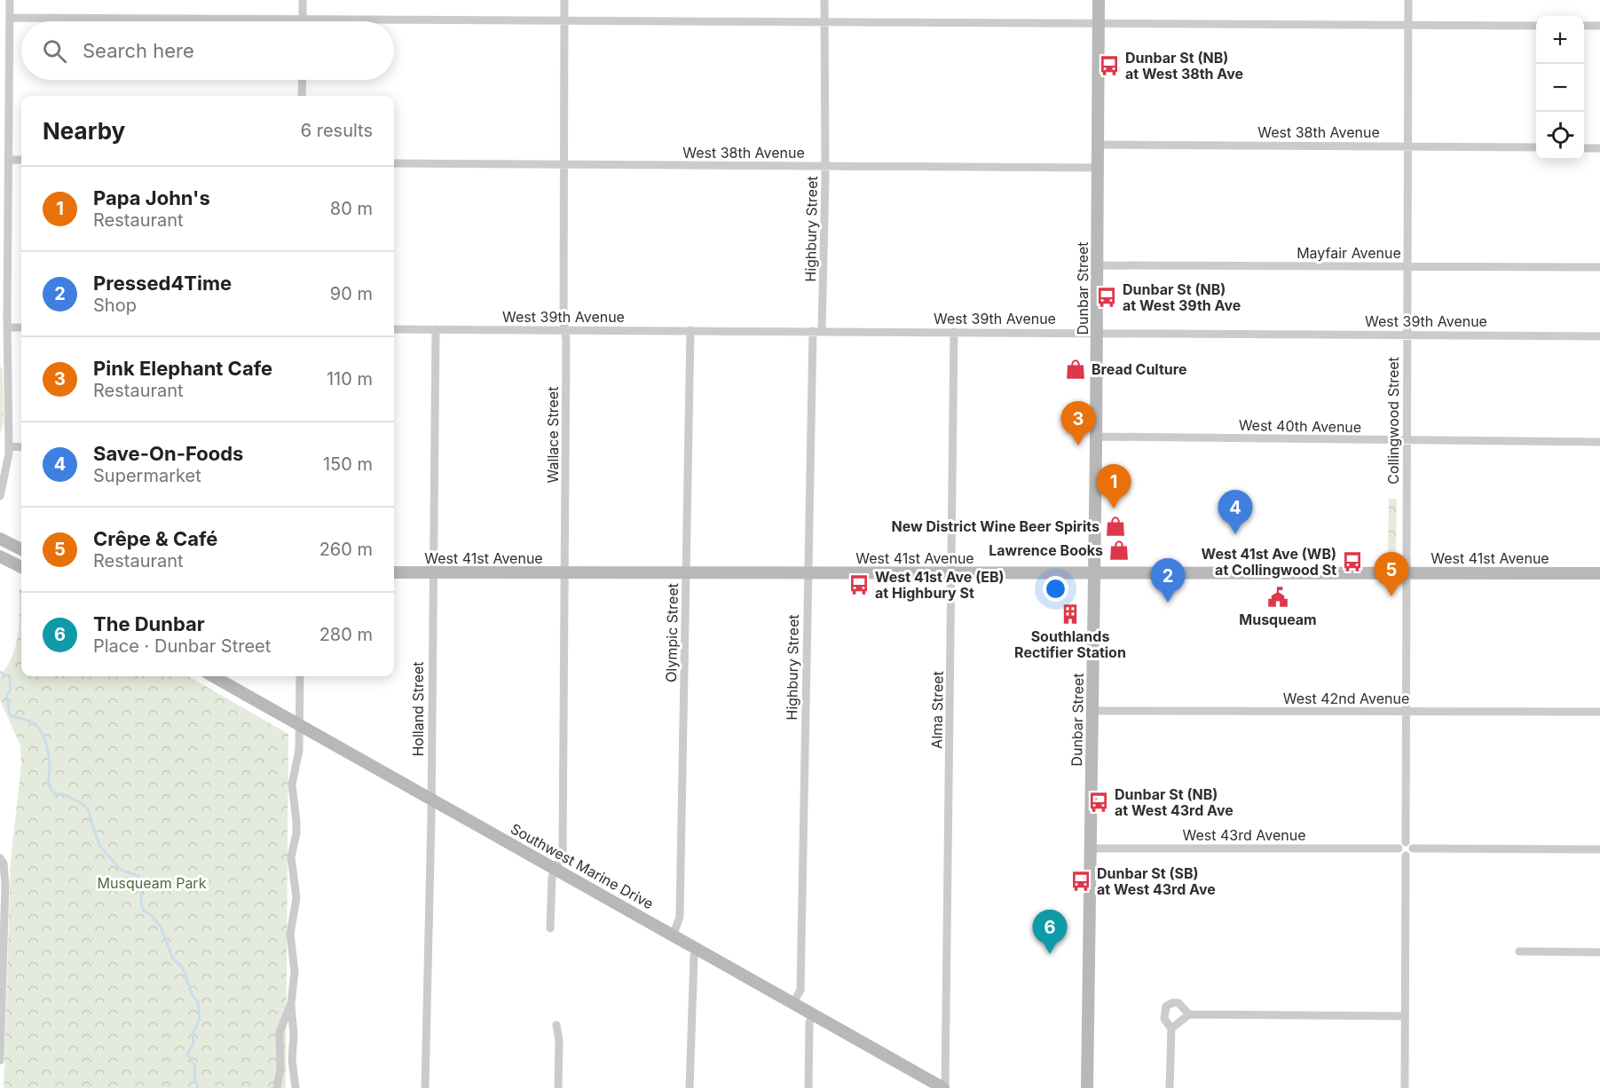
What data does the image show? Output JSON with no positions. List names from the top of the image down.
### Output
{
  "streets": {
    "main road": ["Dunbar Street", "West 41st Avenue", "Southwest Marine Drive"],
    "street": [
      "West 38th Avenue",
      "Highbury Street",
      "Mayfair Avenue",
      "West 39th Avenue",
      "Collingwood Street",
      "West 40th Avenue",
      "Wallace Street",
      "Olympic Street",
      "West 42nd Avenue",
      "Holland Street",
      "Alma Street",
      "West 43rd Avenue"
    ]
  },
  "crossings": [
    ["West 38th Avenue", "Highbury Street"],
    ["West 38th Avenue", "Dunbar Street"],
    ["West 38th Avenue", "Collingwood Street"],
    ["West 38th Avenue", "Wallace Street"],
    ["Highbury Street", "West 39th Avenue"],
    ["Highbury Street", "West 41st Avenue"],
    ["Highbury Street", "Southwest Marine Drive"],
    ["Mayfair Avenue", "Dunbar Street"],
    ["Mayfair Avenue", "Collingwood Street"],
    ["Dunbar Street", "West 39th Avenue"],
    ["Dunbar Street", "West 40th Avenue"],
    ["Dunbar Street", "West 41st Avenue"],
    ["Dunbar Street", "West 42nd Avenue"],
    ["Dunbar Street", "West 43rd Avenue"],
    ["West 39th Avenue", "Collingwood Street"],
    ["West 39th Avenue", "Wallace Street"],
    ["West 39th Avenue", "Olympic Street"],
    ["West 39th Avenue", "Holland Street"],
    ["West 39th Avenue", "Alma Street"],
    ["Collingwood Street", "West 40th Avenue"],
    ["Collingwood Street", "West 41st Avenue"],
    ["Collingwood Street", "West 42nd Avenue"],
    ["Collingwood Street", "West 43rd Avenue"],
    ["Wallace Street", "West 41st Avenue"],
    ["Wallace Street", "Southwest Marine Drive"],
    ["West 41st Avenue", "Olympic Street"],
    ["West 41st Avenue", "Holland Street"],
    ["West 41st Avenue", "Alma Street"],
    ["Olympic Street", "Southwest Marine Drive"],
    ["Holland Street", "Southwest Marine Drive"],
    ["Alma Street", "Southwest Marine Drive"]
  ],
  "parks": ["Musqueam Park"],
  "places": {
    "bus stop": [
      "Dunbar St (NB) at West 38th Ave",
      "Dunbar St (NB) at West 39th Ave",
      "West 41st Ave (WB) at Collingwood St",
      "West 41st Ave (EB) at Highbury St",
      "Dunbar St (NB) at West 43rd Ave",
      "Dunbar St (SB) at West 43rd Ave"
    ],
    "shop": ["Bread Culture", "New District Wine Beer Spirits", "Lawrence Books"],
    "public building": ["Musqueam"],
    "building": ["Southlands Rectifier Station"]
  },
  "page": {
    "map_buttons": ["+", "−"],
    "search": "Search here",
    "heading": ["Nearby", "6 results"],
    "list": [
      {
        "mark": "1",
        "name": "Papa John's",
        "note": "Restaurant",
        "value": "80 m"
      },
      {
        "mark": "2",
        "name": "Pressed4Time",
        "note": "Shop",
        "value": "90 m"
      },
      {
        "mark": "3",
        "name": "Pink Elephant Cafe",
        "note": "Restaurant",
        "value": "110 m"
      },
      {
        "mark": "4",
        "name": "Save-On-Foods",
        "note": "Supermarket",
        "value": "150 m"
      },
      {
        "mark": "5",
        "name": "Crêpe & Café",
        "note": "Restaurant",
        "value": "260 m"
      },
      {
        "mark": "6",
        "name": "The Dunbar",
        "note": "Place · Dunbar Street",
        "value": "280 m"
      }
    ],
    "pins": [
      "3",
      "1",
      "4",
      "5",
      "2",
      "6"
    ]
  }
}
